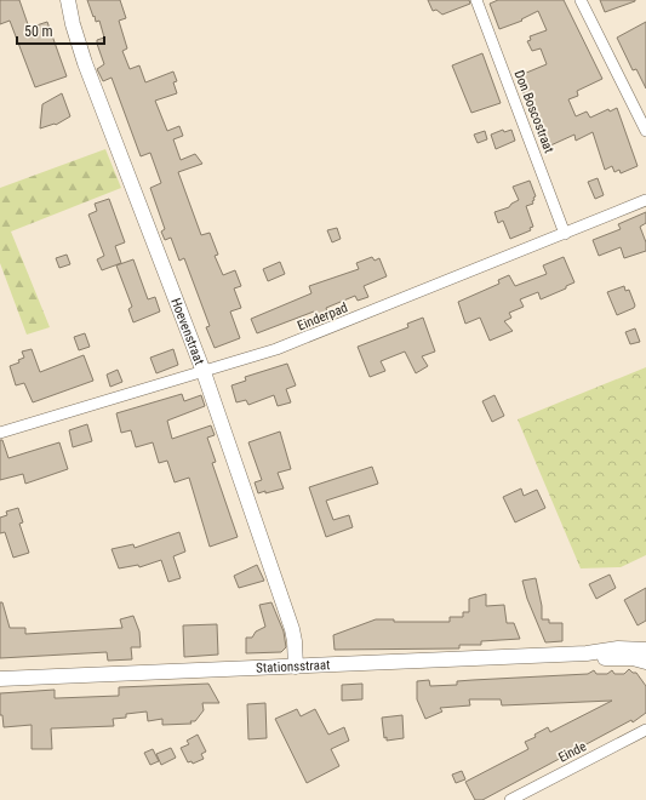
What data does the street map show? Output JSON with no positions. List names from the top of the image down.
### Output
{
  "streets": {
    "main road": ["Hoevenstraat", "Stationsstraat"],
    "street": ["Don Boscostraat", "Einderpad", "Einde"]
  },
  "crossings": [
    ["Don Boscostraat", "Einderpad"],
    ["Einderpad", "Hoevenstraat"],
    ["Hoevenstraat", "Stationsstraat"]
  ],
  "scale_bar": "50 m"
}
